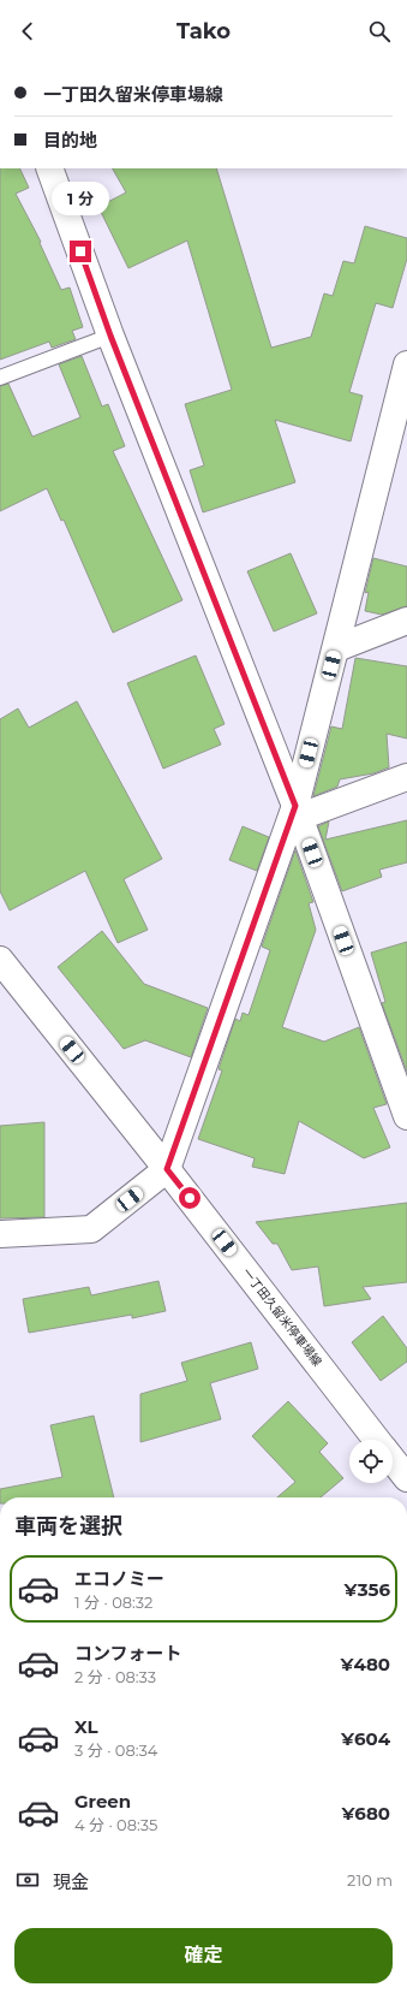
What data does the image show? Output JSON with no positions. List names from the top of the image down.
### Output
{
  "streets": {
    "street": ["一丁田久留米停車場線"]
  },
  "page": {
    "header": "Tako",
    "banner": ["一丁田久留米停車場線", "目的地"],
    "bubble": "1 分",
    "heading": "車両を選択",
    "list": [
      {
        "name": "エコノミー",
        "note": "1 分 · 08:32",
        "value": "¥356"
      },
      {
        "name": "コンフォート",
        "note": "2 分 · 08:33",
        "value": "¥480"
      },
      {
        "name": "XL",
        "note": "3 分 · 08:34",
        "value": "¥604"
      },
      {
        "name": "Green",
        "note": "4 分 · 08:35",
        "value": "¥680"
      }
    ],
    "pay": ["現金", "210 m"],
    "buttons": "確定"
  }
}
